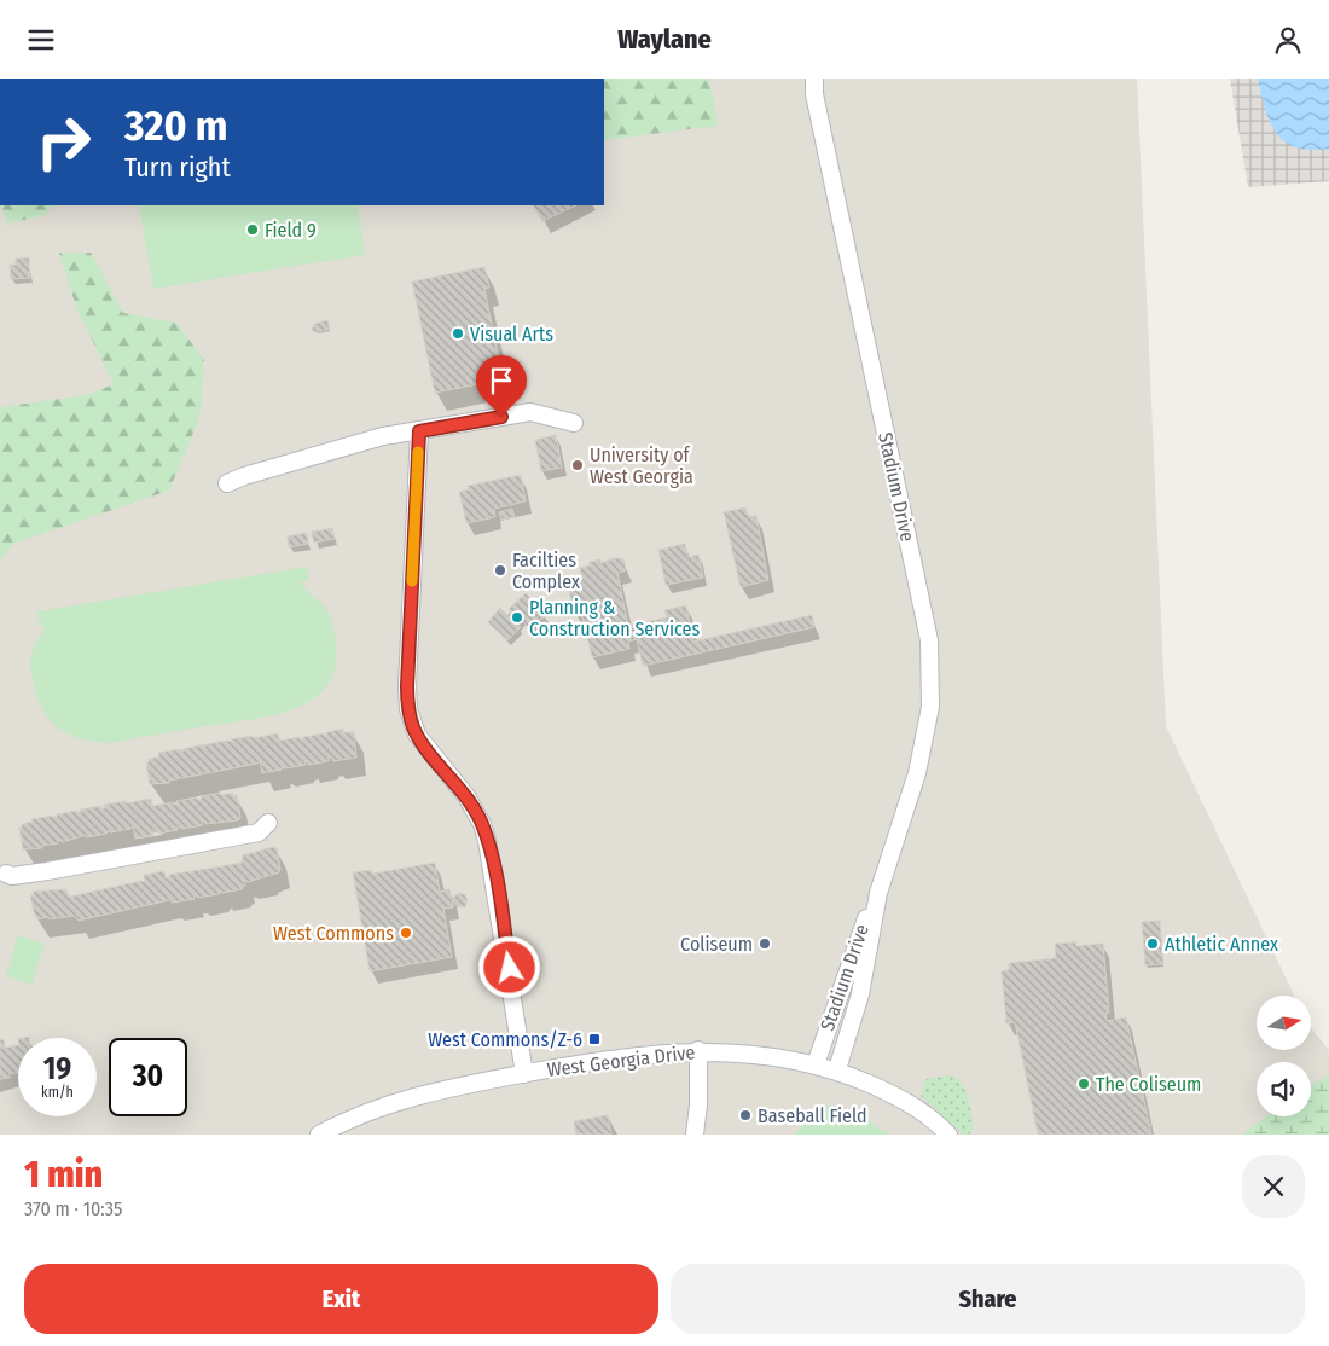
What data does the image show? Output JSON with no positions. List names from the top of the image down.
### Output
{
  "streets": {
    "street": ["Stadium Drive", "West Georgia Drive"]
  },
  "crossings": [
    ["Stadium Drive", "West Georgia Drive"]
  ],
  "places": {
    "other": [
      "Field 9",
      "Visual Arts",
      "University of West Georgia",
      "Facilties Complex",
      "Planning & Construction Services",
      "West Commons",
      "Coliseum",
      "Athletic Annex",
      "The Coliseum",
      "Baseball Field"
    ],
    "transit": ["West Commons/Z-6"]
  },
  "north": "right",
  "page": {
    "header": "Waylane",
    "turn": ["320 m", "Turn right"],
    "speed": "19 km/h",
    "limit": "30",
    "heading": ["1 min", "370 m · 10:35"],
    "buttons": ["Exit", "Share"]
  }
}
